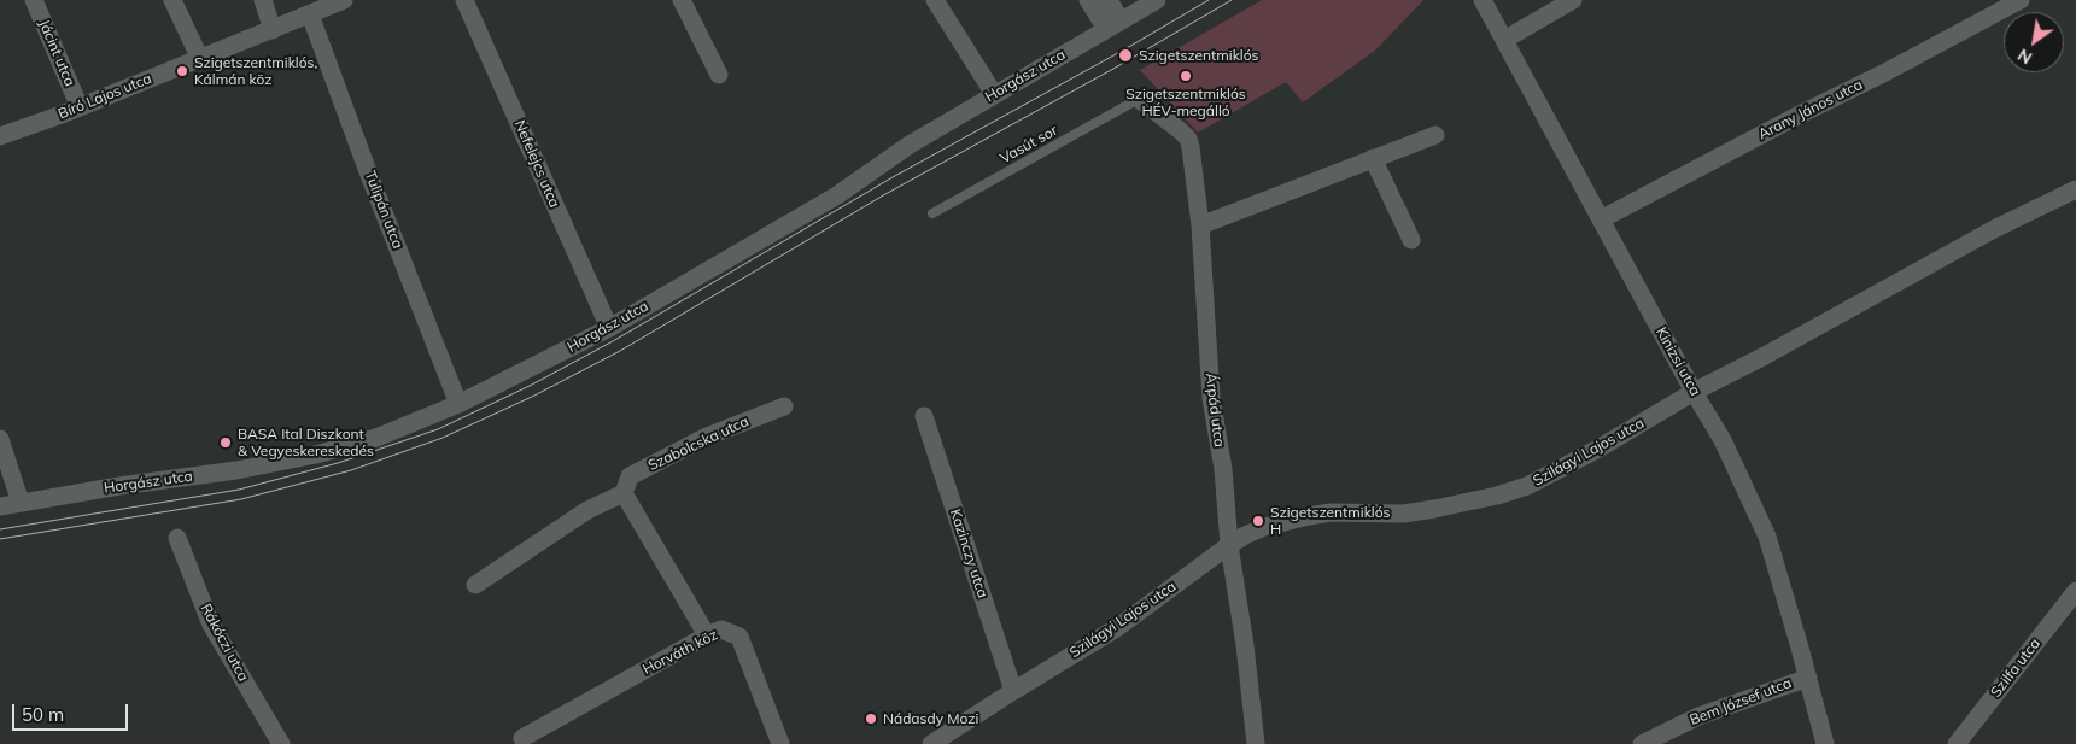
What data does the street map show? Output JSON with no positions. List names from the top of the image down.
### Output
{
  "streets": {
    "street": [
      "Jácint utca",
      "Horgász utca",
      "Bíró Lajos utca",
      "Arany János utca",
      "Nefelejcs utca",
      "Tulipán utca",
      "Kinizsi utca",
      "Árpád utca",
      "Szabolcska utca",
      "Szilágyi Lajos utca",
      "Kazinczy utca",
      "Rákóczi utca",
      "Horváth köz",
      "Szilfa utca",
      "Bem József utca"
    ],
    "lane": ["Vasút sor"]
  },
  "crossings": [
    ["Jácint utca", "Bíró Lajos utca"],
    ["Horgász utca", "Nefelejcs utca"],
    ["Horgász utca", "Tulipán utca"],
    ["Bíró Lajos utca", "Tulipán utca"],
    ["Arany János utca", "Kinizsi utca"],
    ["Vasút sor", "Árpád utca"],
    ["Kinizsi utca", "Szilágyi Lajos utca"],
    ["Kinizsi utca", "Bem József utca"],
    ["Árpád utca", "Szilágyi Lajos utca"],
    ["Szilágyi Lajos utca", "Kazinczy utca"]
  ],
  "places": [
    "Szigetszentmiklós",
    "Szigetszentmiklós, Kálmán köz",
    "Szigetszentmiklós HÉV-megálló",
    "BASA Ital Diszkont & Vegyeskereskedés",
    "Szigetszentmiklós H",
    "Nádasdy Mozi"
  ],
  "scale_bar": "50 m",
  "north": "bottom left"
}
